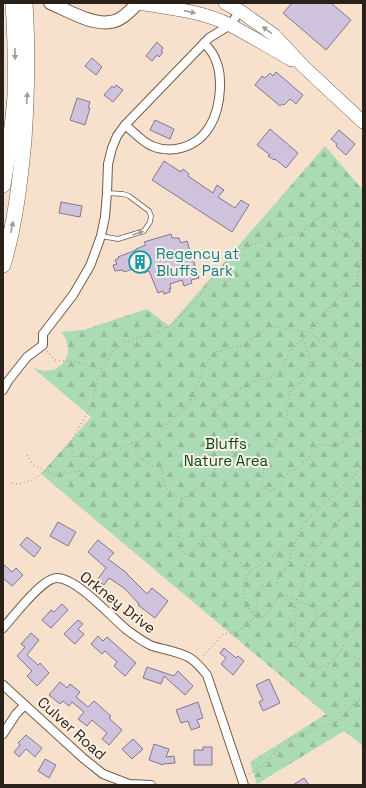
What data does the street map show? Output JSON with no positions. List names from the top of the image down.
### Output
{
  "streets": {
    "street": ["Orkney Drive", "Culver Road"]
  },
  "parks": ["Bluffs Nature Area"],
  "places": {
    "building": ["Regency at Bluffs Park"]
  }
}
